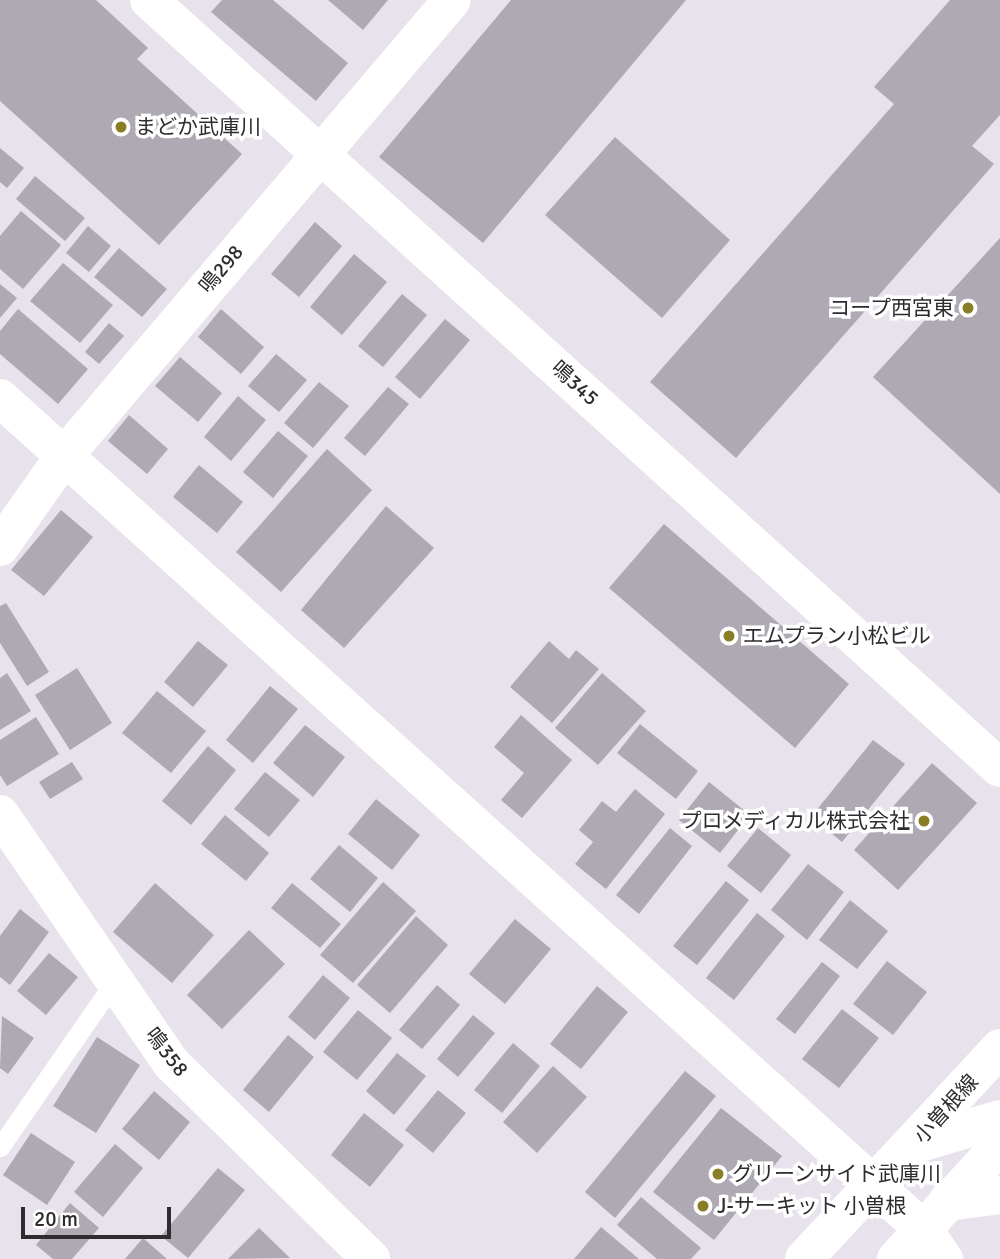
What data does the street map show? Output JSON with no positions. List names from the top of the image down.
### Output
{
  "streets": {
    "street": [
      "鳴298",
      "鳴345",
      "鳴358",
      "小曽根線"
    ]
  },
  "crossings": [
    ["鳴298", "鳴345"]
  ],
  "places": [
    "まどか武庫川",
    "コープ西宮東",
    "エムプラン小松ビル",
    "プロメディカル株式会社",
    "グリーンサイド武庫川",
    "J-サーキット 小曽根"
  ],
  "scale_bar": "20 m"
}
